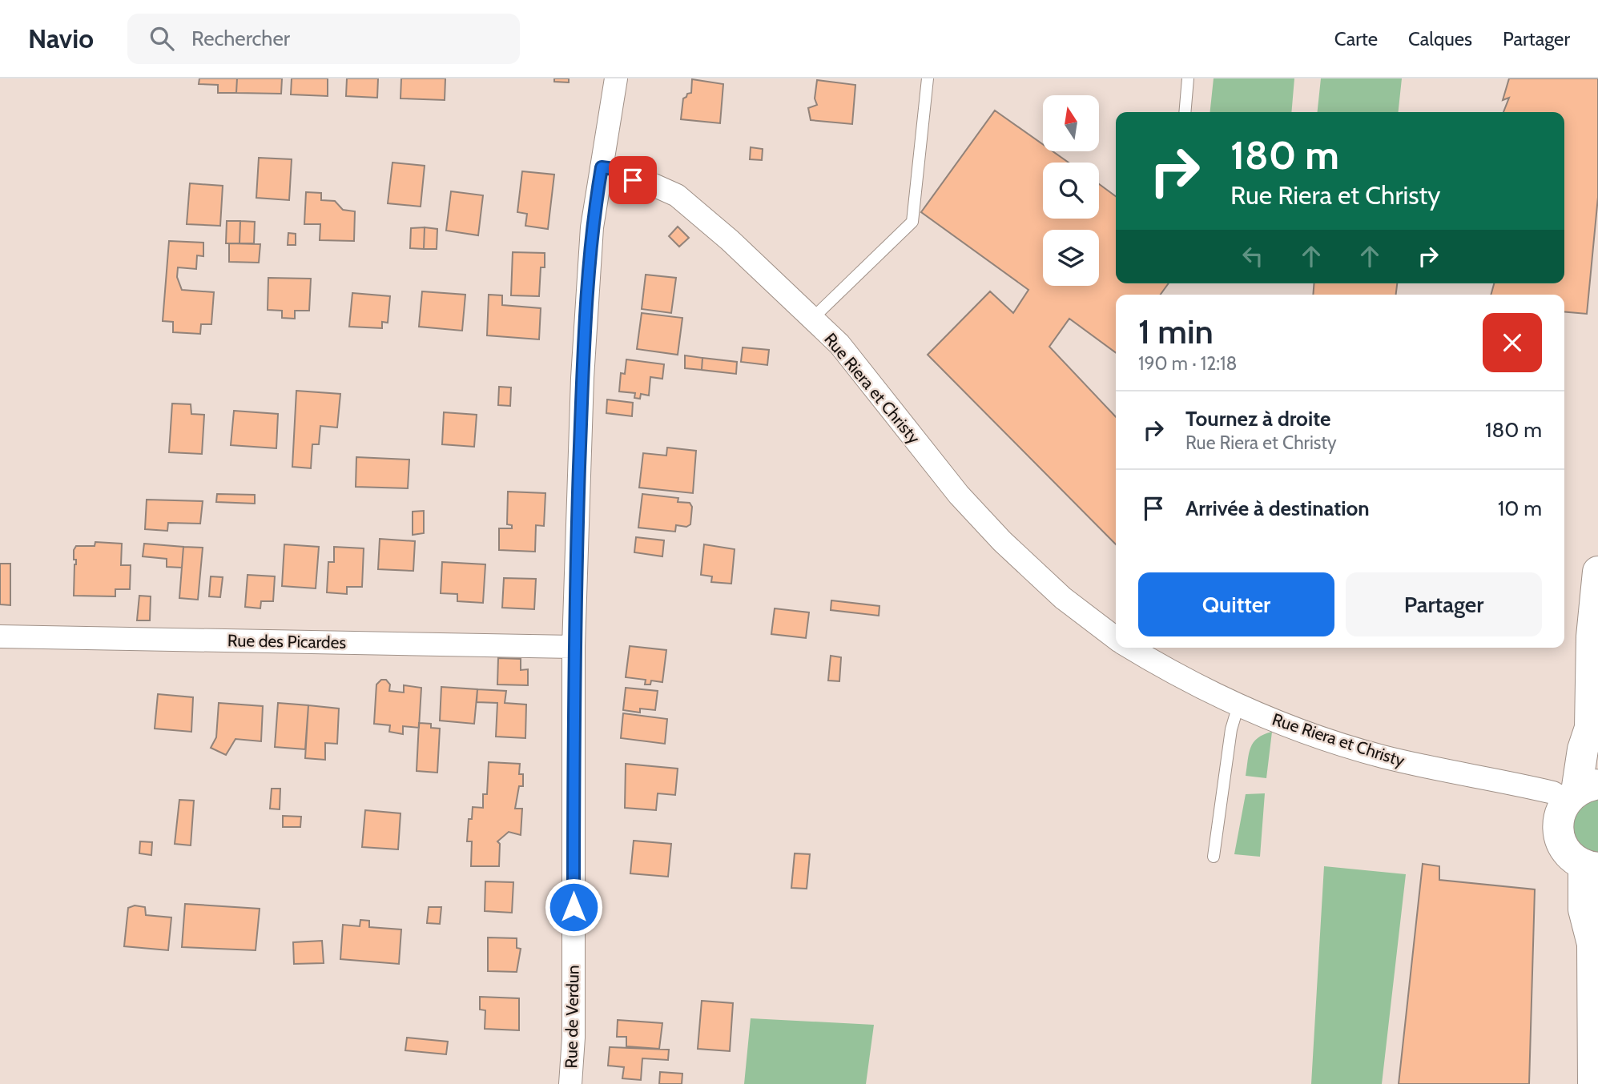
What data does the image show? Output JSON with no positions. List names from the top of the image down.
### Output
{
  "streets": {
    "street": ["Rue Riera et Christy", "Rue des Picardes", "Rue de Verdun"]
  },
  "crossings": [
    ["Rue Riera et Christy", "Rue de Verdun"],
    ["Rue des Picardes", "Rue de Verdun"]
  ],
  "north": "top",
  "page": {
    "header": "Navio",
    "search": "Rechercher",
    "nav": ["Carte", "Calques", "Partager"],
    "turn": ["180 m", "Rue Riera et Christy"],
    "heading": ["1 min", "190 m · 12:18"],
    "list": [
      {
        "name": "Tournez à droite",
        "note": "Rue Riera et Christy",
        "value": "180 m"
      },
      {
        "name": "Arrivée à destination",
        "value": "10 m"
      }
    ],
    "buttons": ["Quitter", "Partager"]
  }
}
